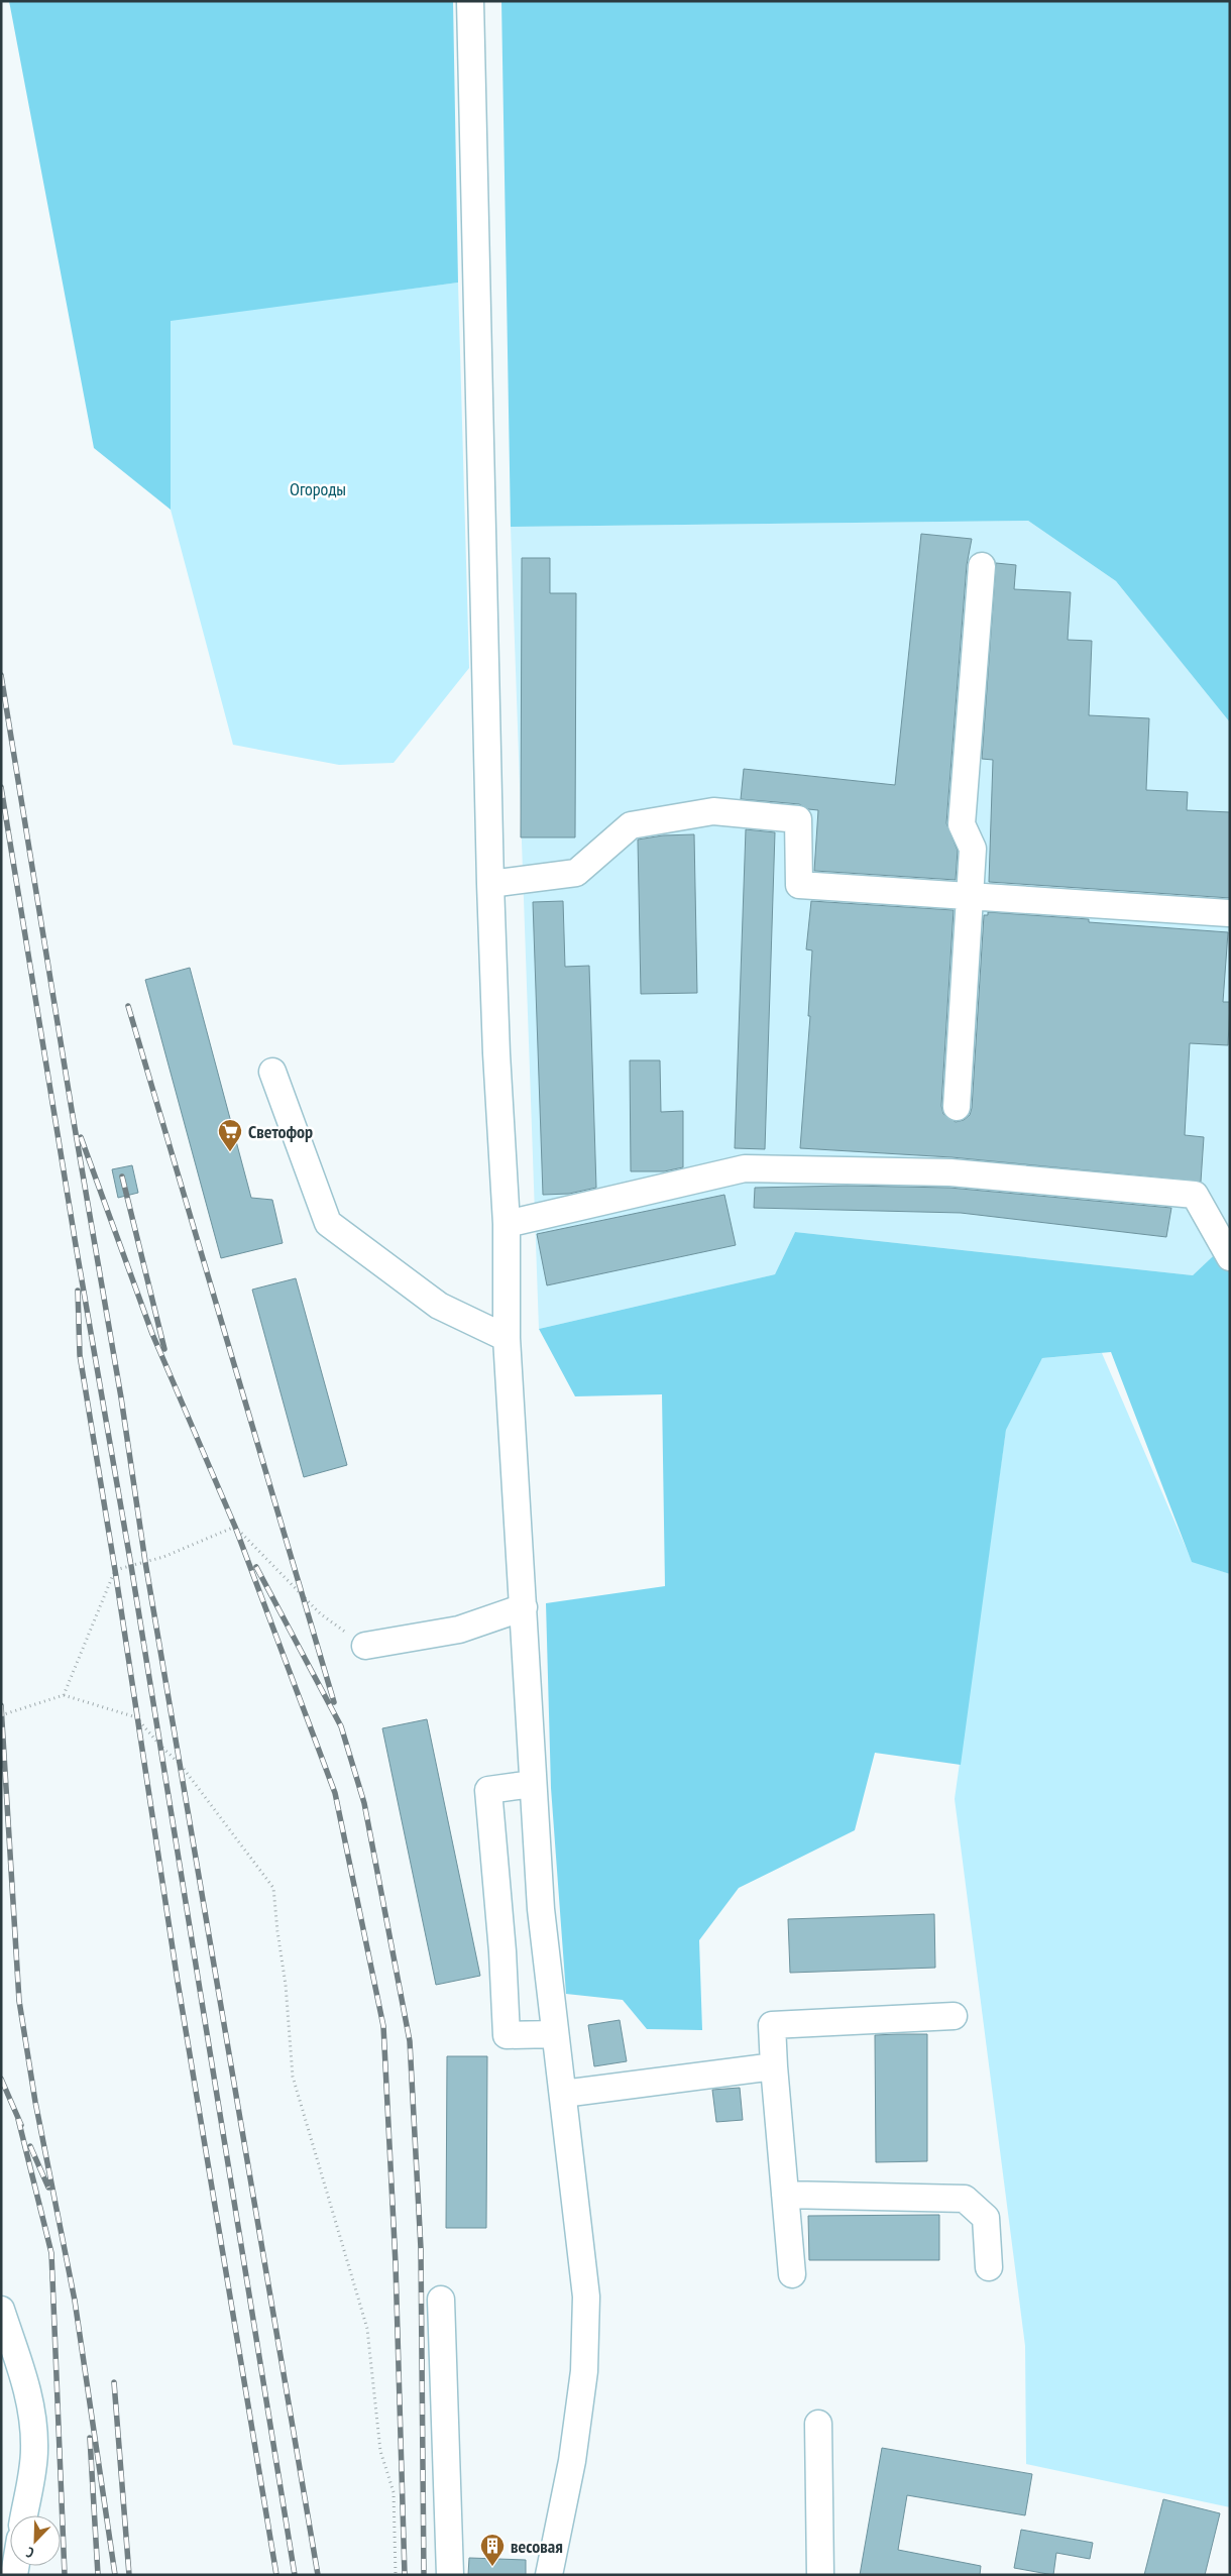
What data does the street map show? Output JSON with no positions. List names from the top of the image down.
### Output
{
  "parks": ["Огороды"],
  "places": {
    "supermarket": ["Светофор"],
    "building": ["весовая"]
  },
  "north": "bottom left"
}
